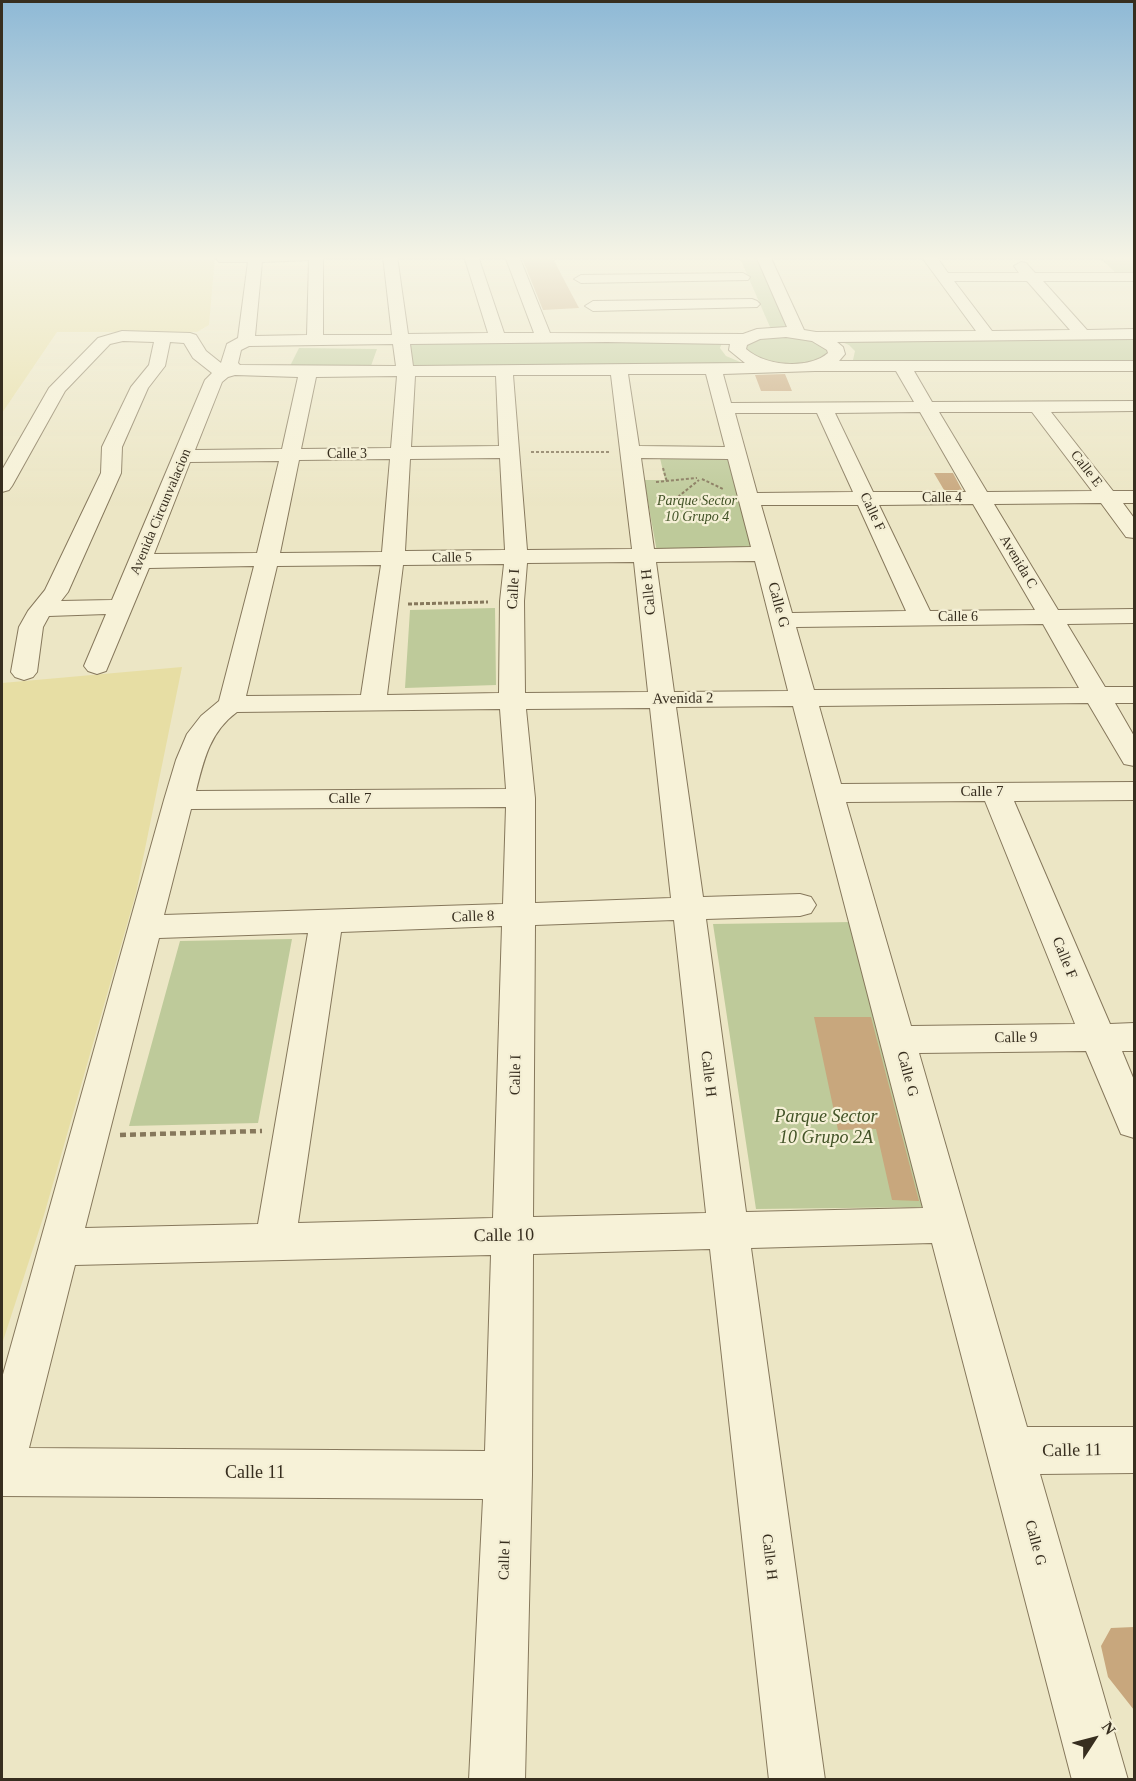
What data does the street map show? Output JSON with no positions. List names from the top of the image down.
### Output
{
  "streets": {
    "street": [
      "Calle 3",
      "Calle E",
      "Calle 4",
      "Avenida Circunvalacion",
      "Calle F",
      "Calle 5",
      "Avenida C",
      "Calle I",
      "Calle H",
      "Calle G",
      "Calle 6",
      "Avenida 2",
      "Calle 7",
      "Calle 8",
      "Calle 9",
      "Calle 10",
      "Calle 11"
    ]
  },
  "crossings": [
    ["Calle 3", "Avenida Circunvalacion"],
    ["Calle 3", "Calle I"],
    ["Calle E", "Calle 4"],
    ["Calle 4", "Calle F"],
    ["Calle 4", "Avenida C"],
    ["Calle 4", "Calle G"],
    ["Avenida Circunvalacion", "Calle 5"],
    ["Calle F", "Calle 6"],
    ["Calle F", "Calle 7"],
    ["Calle F", "Calle 9"],
    ["Calle 5", "Calle I"],
    ["Calle 5", "Calle H"],
    ["Calle 5", "Calle G"],
    ["Avenida C", "Calle 6"],
    ["Avenida C", "Avenida 2"],
    ["Calle I", "Avenida 2"],
    ["Calle I", "Calle 7"],
    ["Calle I", "Calle 8"],
    ["Calle I", "Calle 10"],
    ["Calle I", "Calle 11"],
    ["Calle H", "Avenida 2"],
    ["Calle H", "Calle 8"],
    ["Calle H", "Calle 10"],
    ["Calle G", "Calle 6"],
    ["Calle G", "Avenida 2"],
    ["Calle G", "Calle 7"],
    ["Calle G", "Calle 9"],
    ["Calle G", "Calle 10"],
    ["Calle G", "Calle 11"]
  ],
  "parks": ["Parque Sector 10 Grupo 4", "Parque Sector 10 Grupo 2A"],
  "north": "top right"
}
